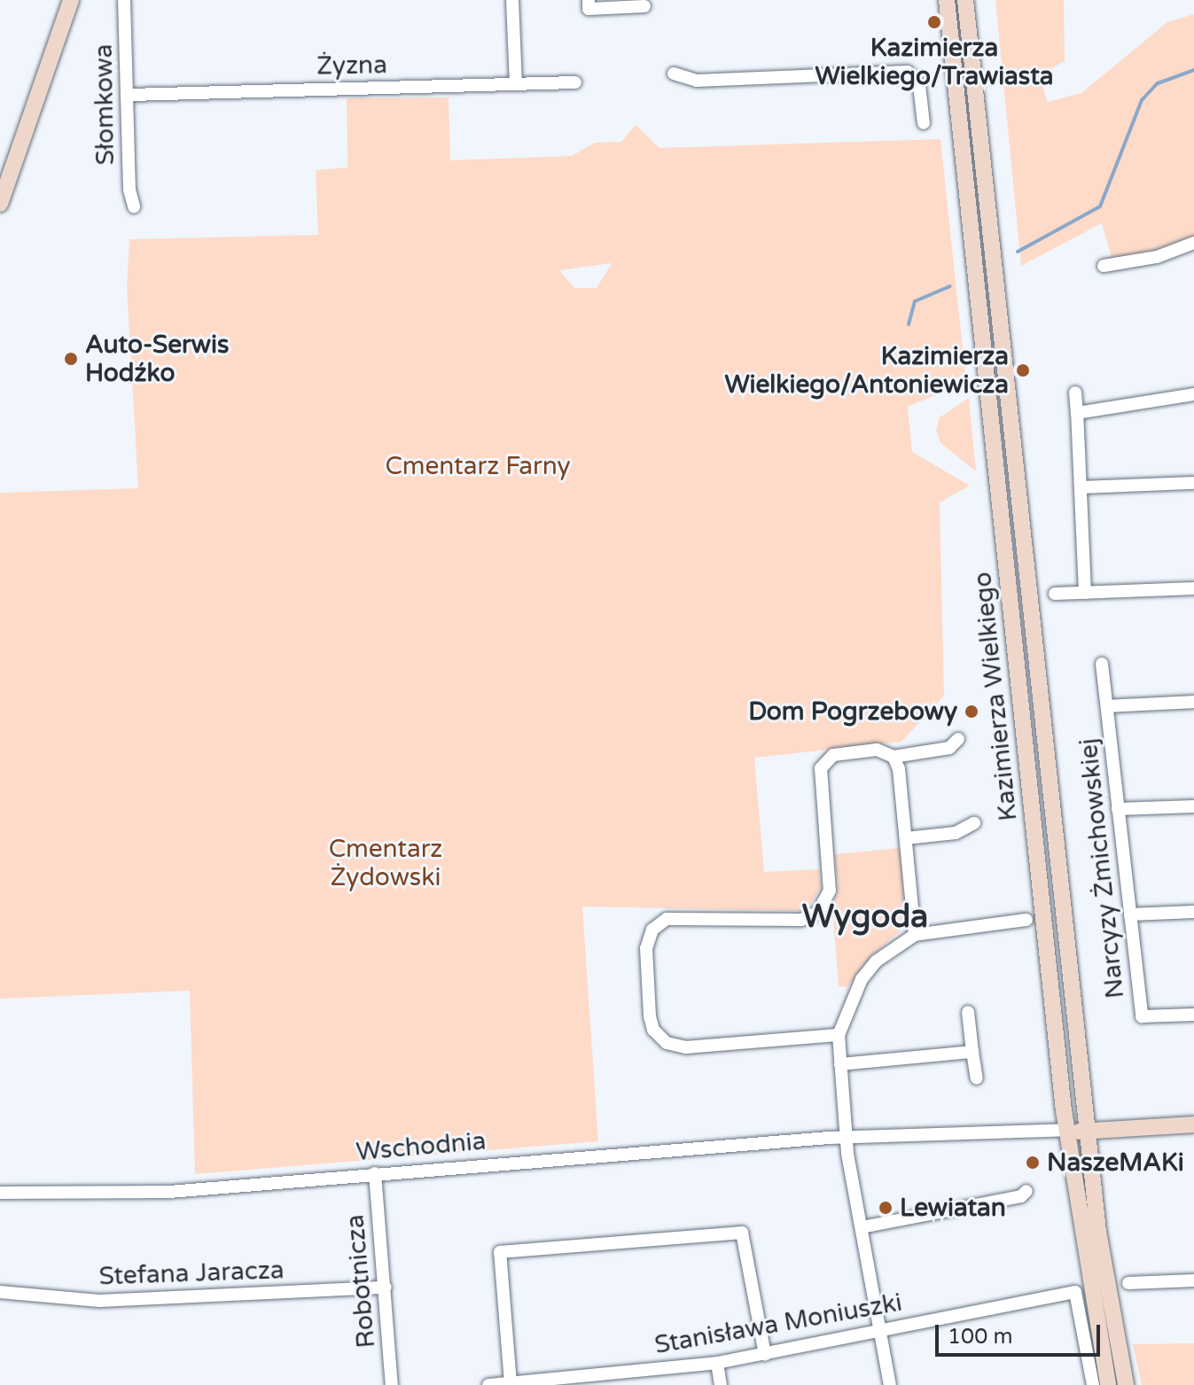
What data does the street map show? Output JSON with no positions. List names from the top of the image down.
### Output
{
  "streets": {
    "main road": ["Kazimierza Wielkiego"],
    "street": [
      "Żyzna",
      "Słomkowa",
      "Narcyzy Żmichowskiej",
      "Wschodnia",
      "Stefana Jaracza",
      "Robotnicza",
      "Stanisława Moniuszki"
    ]
  },
  "crossings": [
    ["Żyzna", "Słomkowa"],
    ["Kazimierza Wielkiego", "Wschodnia"],
    ["Wschodnia", "Robotnicza"],
    ["Stefana Jaracza", "Robotnicza"]
  ],
  "districts": ["Wygoda"],
  "parks": ["Cmentarz Farny", "Cmentarz Żydowski"],
  "places": [
    "Kazimierza Wielkiego/Trawiasta",
    "Auto-Serwis Hodźko",
    "Kazimierza Wielkiego/Antoniewicza",
    "Dom Pogrzebowy",
    "NaszeMAKi",
    "Lewiatan"
  ],
  "scale_bar": "100 m"
}
